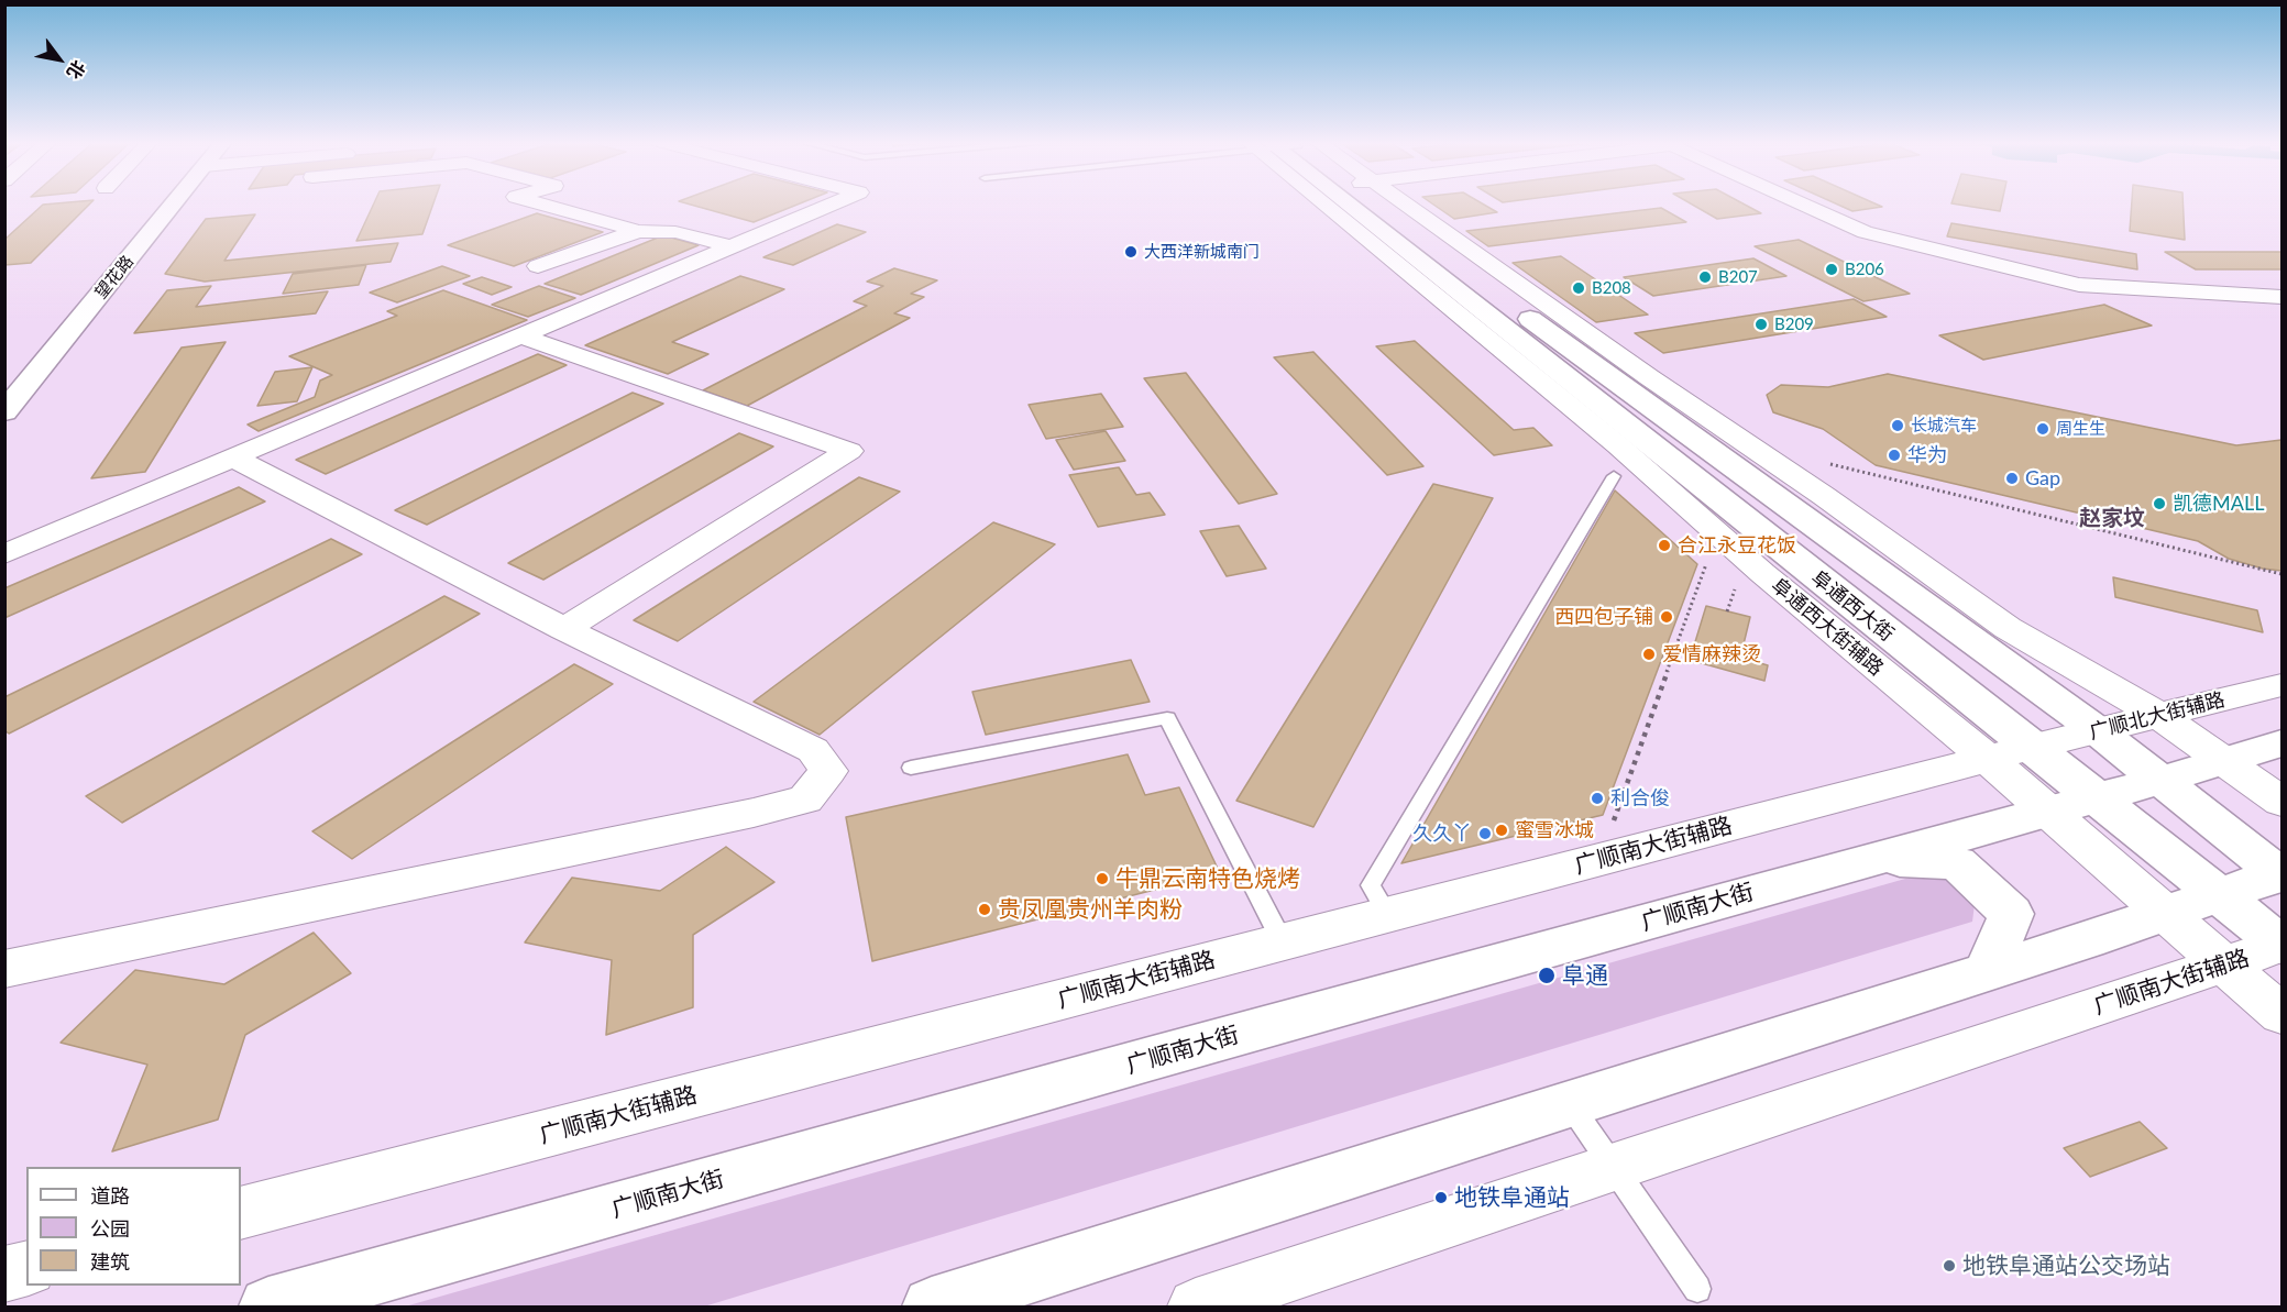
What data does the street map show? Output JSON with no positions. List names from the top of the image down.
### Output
{
  "streets": {
    "main road": ["望花路", "阜通西大街", "广顺南大街"],
    "street": ["阜通西大街辅路", "广顺北大街辅路", "广顺南大街辅路"]
  },
  "crossings": [
    ["阜通西大街", "广顺北大街辅路"],
    ["阜通西大街", "广顺南大街辅路"],
    ["阜通西大街", "广顺南大街"],
    ["阜通西大街辅路", "广顺南大街辅路"],
    ["阜通西大街辅路", "广顺南大街"],
    ["广顺北大街辅路", "广顺南大街辅路"]
  ],
  "districts": ["赵家坟"],
  "places": [
    "大西洋新城南门",
    "B206",
    "B207",
    "B208",
    "B209",
    "长城汽车",
    "周生生",
    "华为",
    "Gap",
    "凯德MALL",
    "合江永豆花饭",
    "西四包子铺",
    "爱情麻辣烫",
    "利合俊",
    "蜜雪冰城",
    "久久丫",
    "牛鼎云南特色烧烤",
    "贵凤凰贵州羊肉粉",
    "阜通",
    "地铁阜通站",
    "地铁阜通站公交场站"
  ],
  "legend": ["道路", "公园", "建筑"],
  "north": "bottom right"
}
